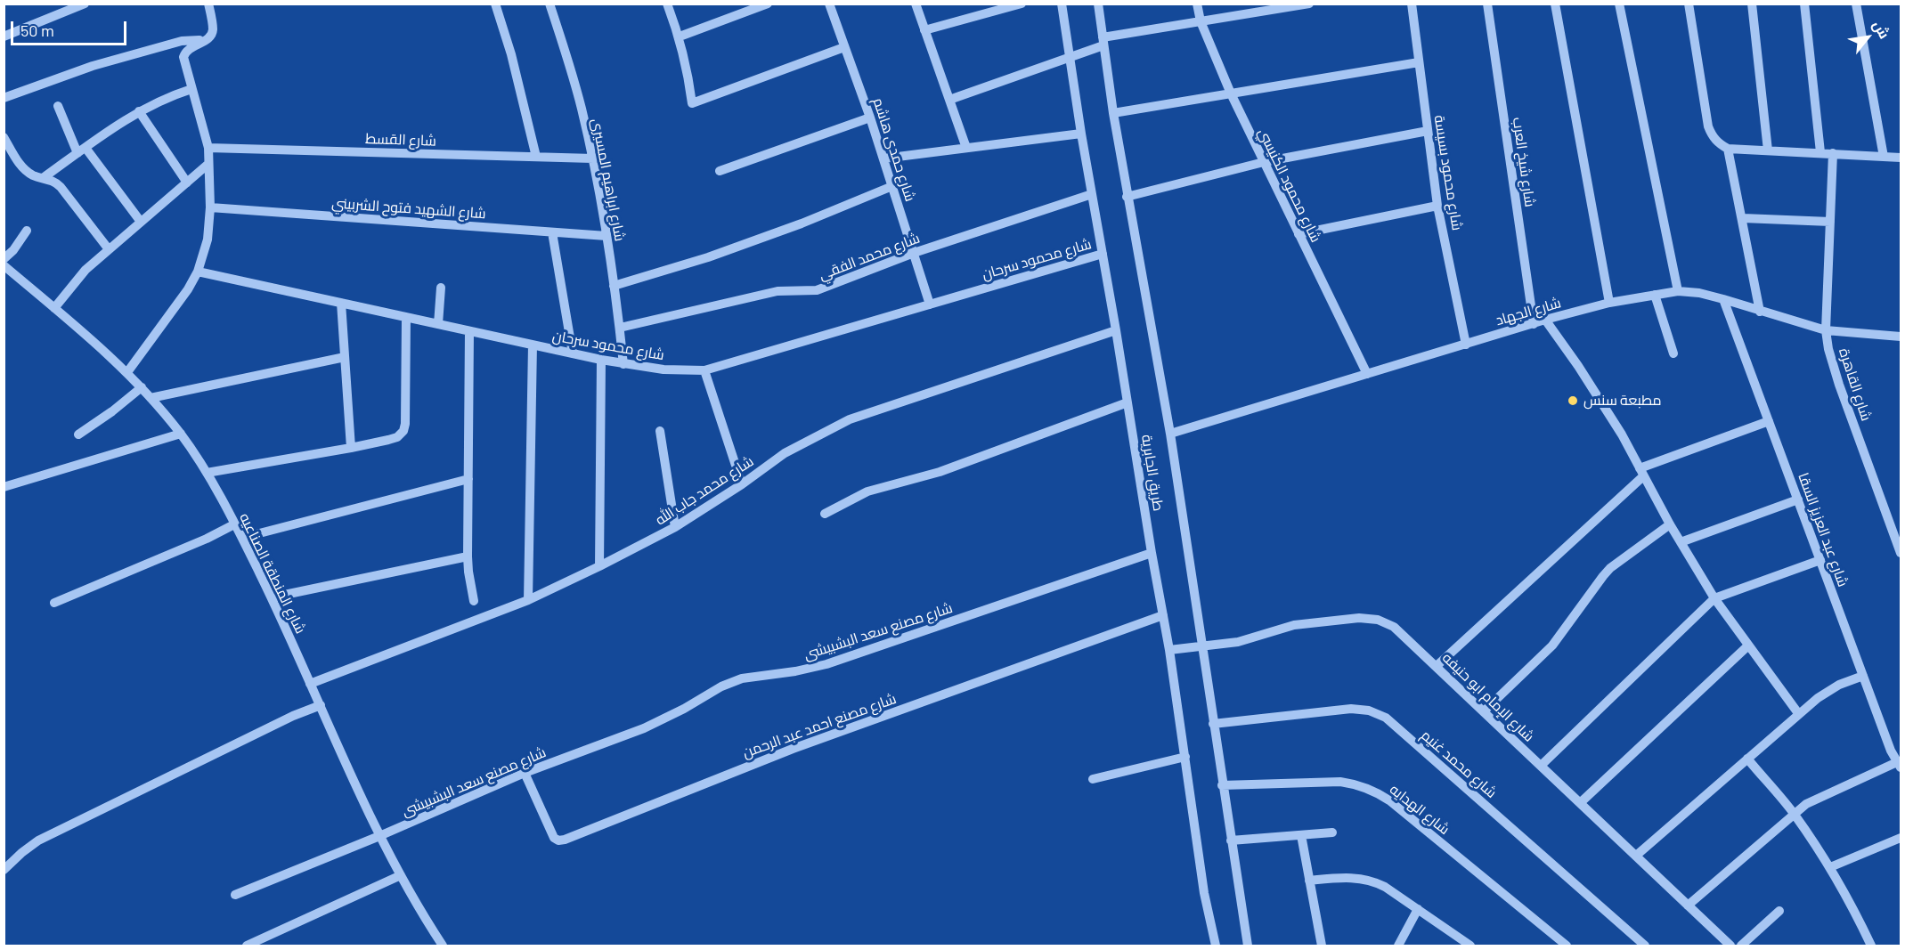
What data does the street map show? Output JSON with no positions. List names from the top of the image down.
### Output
{
  "streets": {
    "street": [
      "شارع القسط",
      "شارع حمدى هاشم",
      "شارع شيخ العرب",
      "شارع محمود بسيسة",
      "شارع ابراهيم المسيرى",
      "شارع محمود الكنيسي",
      "شارع الشهيد فتوح الشربيني",
      "شارع محمد الفقي",
      "شارع محمود سرحان",
      "شارع الجهاد",
      "شارع القاهرة",
      "طريق الجابرية",
      "شارع محمد جاب الله",
      "شارع عبد العزيز السقا",
      "شارع المنطقة الصناعيه",
      "شارع مصنع سعد البشبيشى",
      "شارع الإمام ابو حنيفه",
      "شارع مصنع احمد عبد الرحمن",
      "شارع محمد غنيم",
      "شارع الهدايه"
    ]
  },
  "crossings": [
    ["شارع القسط", "شارع ابراهيم المسيرى"],
    ["شارع حمدى هاشم", "شارع محمد الفقي"],
    ["شارع حمدى هاشم", "شارع محمود سرحان"],
    ["شارع شيخ العرب", "شارع الجهاد"],
    ["شارع محمود بسيسة", "شارع الجهاد"],
    ["شارع ابراهيم المسيرى", "شارع الشهيد فتوح الشربيني"],
    ["شارع ابراهيم المسيرى", "شارع محمد الفقي"],
    ["شارع ابراهيم المسيرى", "شارع محمود سرحان"],
    ["شارع محمود الكنيسي", "شارع الجهاد"],
    ["شارع محمد الفقي", "طريق الجابرية"],
    ["شارع محمود سرحان", "طريق الجابرية"],
    ["شارع الجهاد", "شارع القاهرة"],
    ["شارع الجهاد", "طريق الجابرية"],
    ["شارع الجهاد", "شارع عبد العزيز السقا"],
    ["طريق الجابرية", "شارع محمد جاب الله"],
    ["طريق الجابرية", "شارع مصنع سعد البشبيشى"],
    ["طريق الجابرية", "شارع الإمام ابو حنيفه"],
    ["طريق الجابرية", "شارع مصنع احمد عبد الرحمن"],
    ["طريق الجابرية", "شارع محمد غنيم"],
    ["طريق الجابرية", "شارع الهدايه"],
    ["شارع محمد جاب الله", "شارع المنطقة الصناعيه"],
    ["شارع المنطقة الصناعيه", "شارع مصنع سعد البشبيشى"],
    ["شارع مصنع سعد البشبيشى", "شارع مصنع احمد عبد الرحمن"]
  ],
  "places": ["مطبعة سنس"],
  "scale_bar": "50 m",
  "north": "top right"
}
